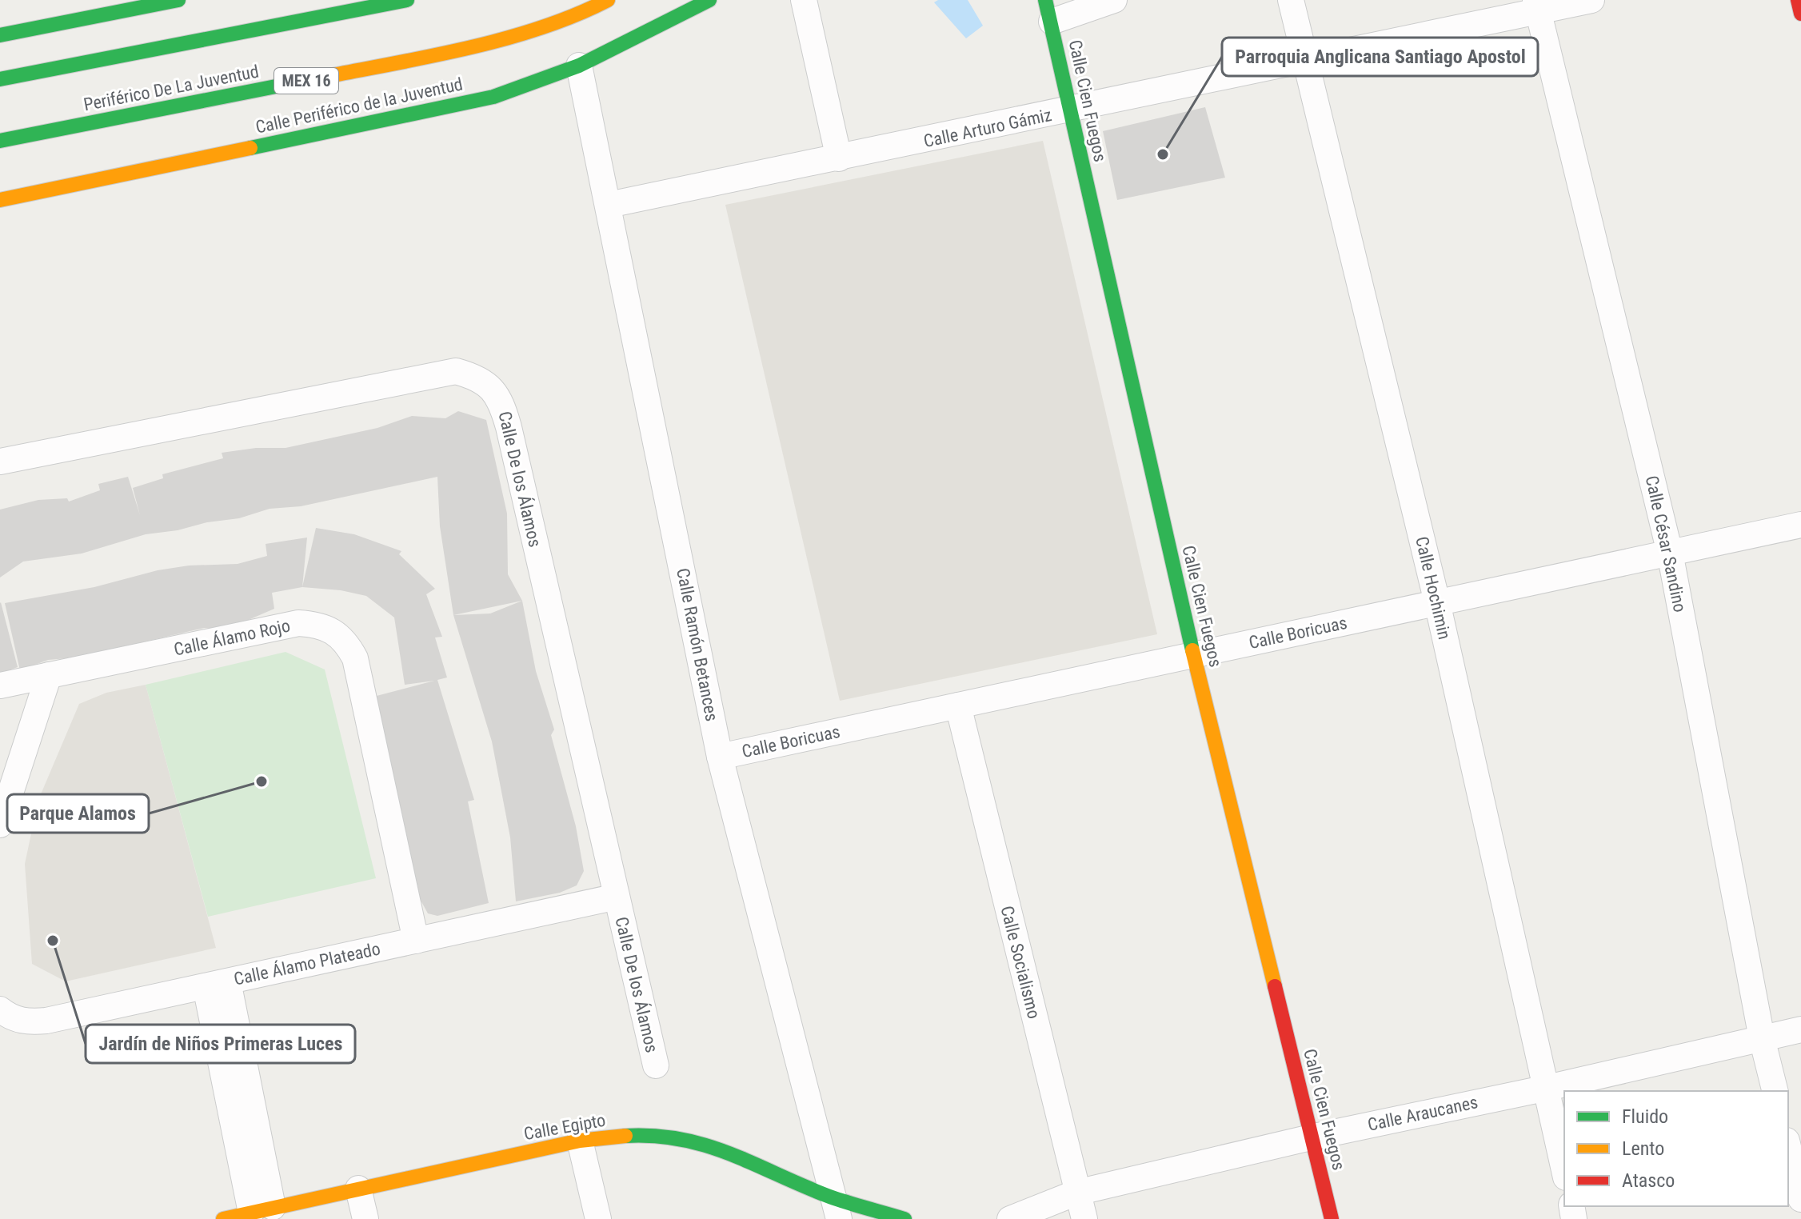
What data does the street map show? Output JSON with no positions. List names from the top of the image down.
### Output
{
  "streets": {
    "main road": [
      "MEX 16",
      "Periférico De La Juventud",
      "Calle Cien Fuegos",
      "Calle Periférico de la Juventud",
      "Calle Egipto"
    ],
    "street": [
      "Calle Arturo Gámiz",
      "Calle De los Álamos",
      "Calle César Sandino",
      "Calle Hochimin",
      "Calle Boricuas",
      "Calle Álamo Rojo",
      "Calle Ramón Betances",
      "Calle Socialismo",
      "Calle Álamo Plateado",
      "Calle Araucanes"
    ]
  },
  "crossings": [
    ["Calle Cien Fuegos", "Calle Arturo Gámiz"],
    ["Calle Cien Fuegos", "Calle Boricuas"],
    ["Calle Cien Fuegos", "Calle Araucanes"],
    ["Calle Periférico de la Juventud", "Calle Ramón Betances"],
    ["Calle Arturo Gámiz", "Calle César Sandino"],
    ["Calle Arturo Gámiz", "Calle Hochimin"],
    ["Calle Arturo Gámiz", "Calle Ramón Betances"],
    ["Calle De los Álamos", "Calle Álamo Plateado"],
    ["Calle César Sandino", "Calle Boricuas"],
    ["Calle César Sandino", "Calle Araucanes"],
    ["Calle Hochimin", "Calle Boricuas"],
    ["Calle Hochimin", "Calle Araucanes"],
    ["Calle Boricuas", "Calle Ramón Betances"],
    ["Calle Boricuas", "Calle Socialismo"],
    ["Calle Álamo Rojo", "Calle Álamo Plateado"],
    ["Calle Ramón Betances", "Calle Egipto"],
    ["Calle Socialismo", "Calle Araucanes"]
  ],
  "places": ["Parroquia Anglicana Santiago Apostol", "Parque Alamos", "Jardín de Niños Primeras Luces"],
  "legend": ["Fluido", "Lento", "Atasco"]
}
